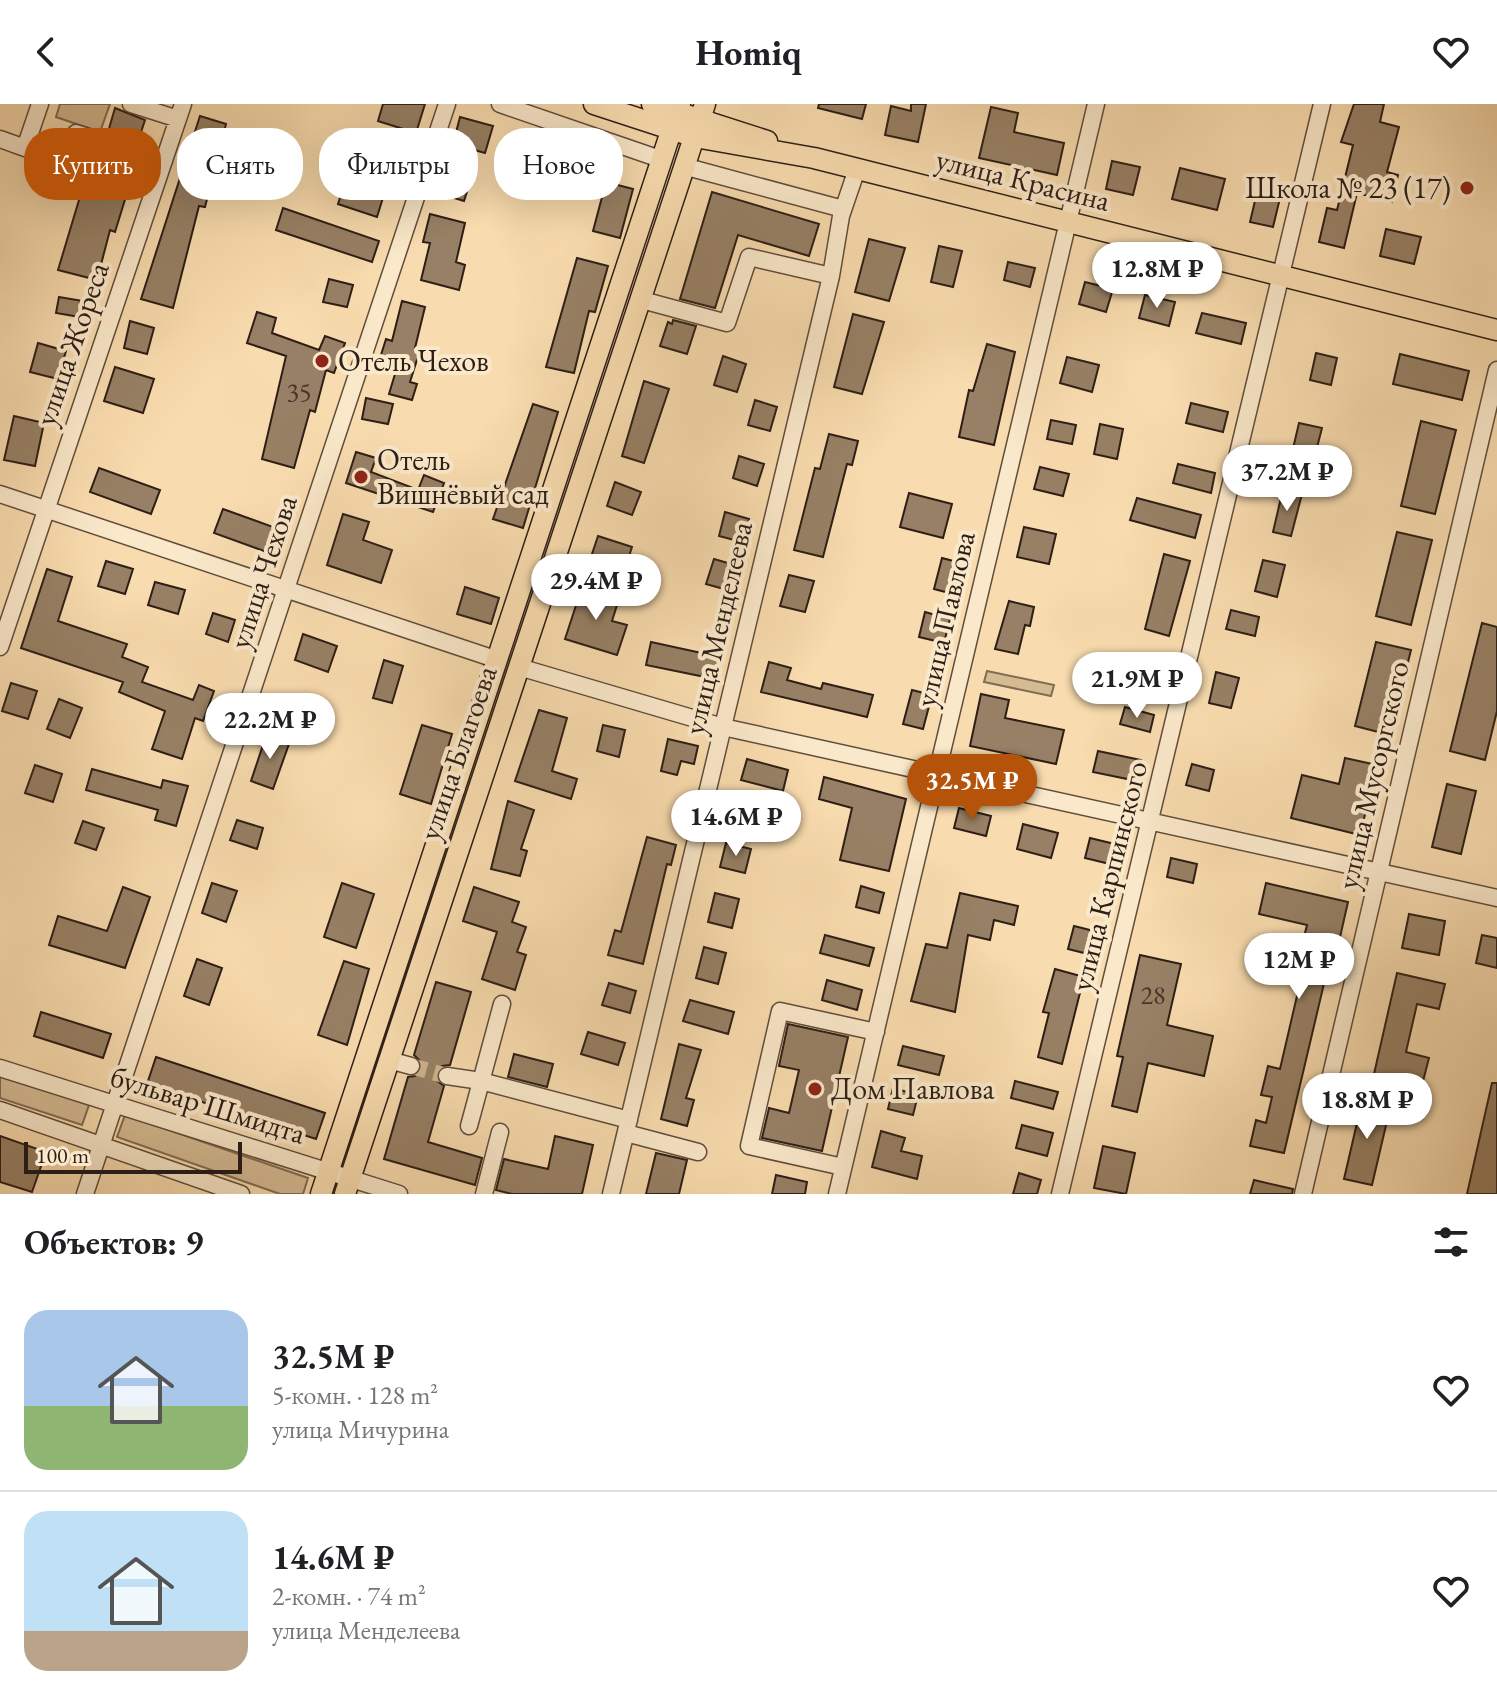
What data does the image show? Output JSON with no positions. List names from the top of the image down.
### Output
{
  "streets": {
    "main road": ["улица Красина", "улица Благоева"],
    "street": [
      "улица Жореса",
      "улица Чехова",
      "улица Павлова",
      "улица Менделеева",
      "улица Мусоргского",
      "улица Карпинского",
      "бульвар Шмидта"
    ]
  },
  "crossings": [
    ["улица Красина", "улица Павлова"],
    ["улица Красина", "улица Менделеева"],
    ["улица Красина", "улица Благоева"],
    ["улица Красина", "улица Карпинского"],
    ["улица Чехова", "бульвар Шмидта"],
    ["улица Благоева", "бульвар Шмидта"]
  ],
  "places": [
    "Школа № 23 (17)",
    "Отель Чехов",
    "Отель Вишнёвый сад",
    "Дом Павлова"
  ],
  "house_numbers": ["35", "28"],
  "scale_bar": "100 m",
  "page": {
    "header": "Homiq",
    "chip": [
      "Купить",
      "Снять",
      "Фильтры",
      "Новое"
    ],
    "price": [
      "12.8M ₽",
      "37.2M ₽",
      "29.4M ₽",
      "21.9M ₽",
      "22.2M ₽",
      "32.5M ₽",
      "14.6M ₽",
      "12M ₽",
      "18.8M ₽"
    ],
    "scale": "100 m",
    "heading": "Объектов: 9",
    "list": [
      {
        "name": "32.5M ₽",
        "note": "5-комн. · 128 m² · улица Мичурина"
      },
      {
        "name": "14.6M ₽",
        "note": "2-комн. · 74 m² · улица Менделеева"
      }
    ]
  }
}
